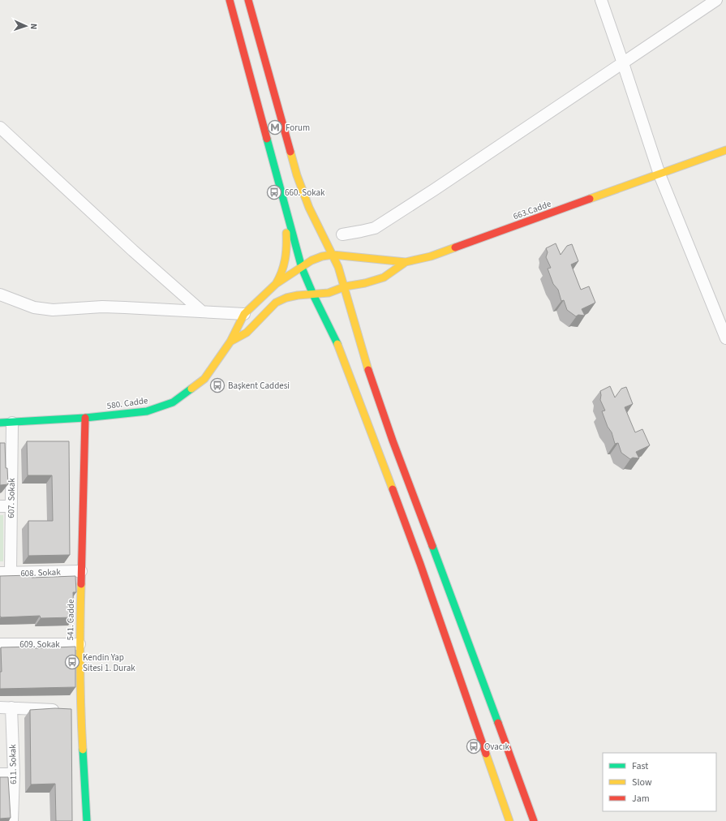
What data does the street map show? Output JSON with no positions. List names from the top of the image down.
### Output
{
  "streets": {
    "main road": ["663.Cadde", "580. Cadde", "541. Cadde"],
    "street": [
      "607. Sokak",
      "608. Sokak",
      "609. Sokak",
      "611. Sokak"
    ]
  },
  "crossings": [
    ["663.Cadde", "580. Cadde"],
    ["580. Cadde", "607. Sokak"],
    ["580. Cadde", "541. Cadde"],
    ["607. Sokak", "608. Sokak"],
    ["608. Sokak", "541. Cadde"],
    ["541. Cadde", "609. Sokak"]
  ],
  "places": {
    "metro station": ["Forum"],
    "bus stop": [
      "660. Sokak",
      "Başkent Caddesi",
      "Kendin Yap Sitesi 1. Durak",
      "Ovacık"
    ]
  },
  "legend": ["Fast", "Slow", "Jam"],
  "north": "right"
}
